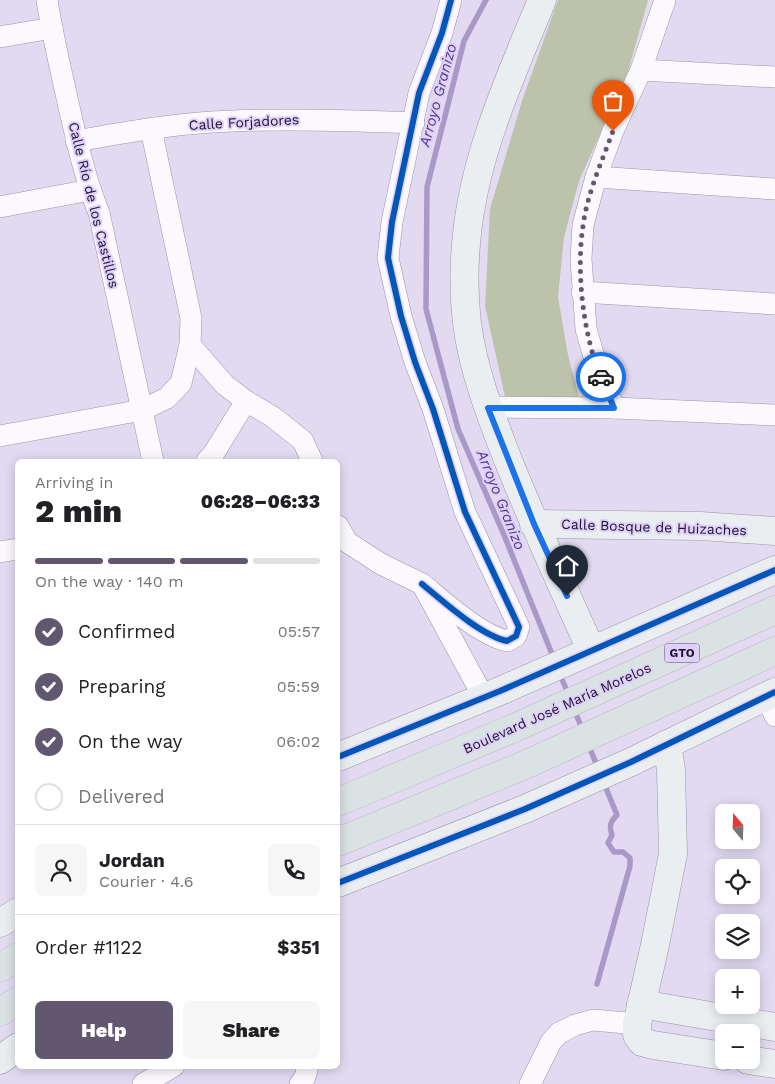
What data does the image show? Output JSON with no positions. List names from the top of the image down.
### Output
{
  "streets": {
    "main road": ["GTO", "Boulevard José María Morelos"],
    "street": ["Calle Forjadores", "Calle Río de los Castillos", "Calle Bosque de Huizaches"]
  },
  "crossings": [
    ["Calle Forjadores", "Calle Río de los Castillos"]
  ],
  "water": ["Arroyo Granizo"],
  "north": "top",
  "page": {
    "heading": ["2 min", "Arriving in", "06:28–06:33"],
    "panel": [
      "Jordan",
      "Courier · 4.6",
      "Order #1122",
      "$351"
    ],
    "bar": "On the way · 140 m",
    "list": [
      ["Confirmed", "05:57"],
      ["Preparing", "05:59"],
      ["On the way", "06:02"],
      "Delivered"
    ],
    "map_buttons": ["+", "−"],
    "buttons": ["Help", "Share"]
  }
}
